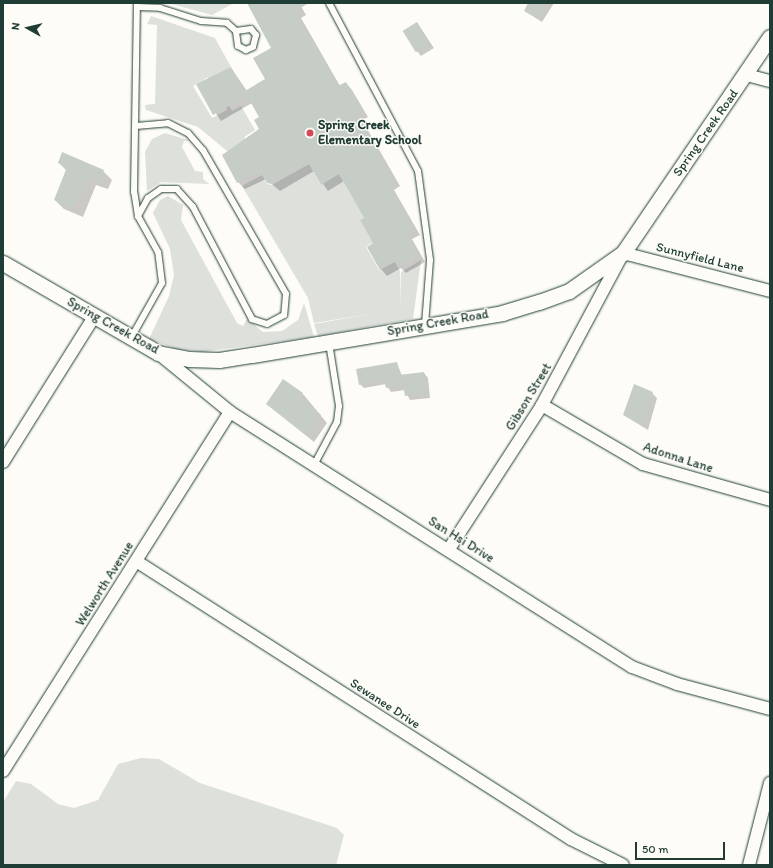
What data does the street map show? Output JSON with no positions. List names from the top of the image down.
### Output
{
  "streets": {
    "street": [
      "Spring Creek Road",
      "Sunnyfield Lane",
      "Gibson Street",
      "Adonna Lane",
      "San Hsi Drive",
      "Welworth Avenue",
      "Sewanee Drive"
    ]
  },
  "crossings": [
    ["Spring Creek Road", "Sunnyfield Lane"],
    ["Spring Creek Road", "Gibson Street"],
    ["Spring Creek Road", "San Hsi Drive"],
    ["Sunnyfield Lane", "Gibson Street"],
    ["Gibson Street", "Adonna Lane"],
    ["Gibson Street", "San Hsi Drive"],
    ["San Hsi Drive", "Welworth Avenue"],
    ["Welworth Avenue", "Sewanee Drive"]
  ],
  "places": ["Spring Creek Elementary School"],
  "scale_bar": "50 m",
  "north": "left"
}
